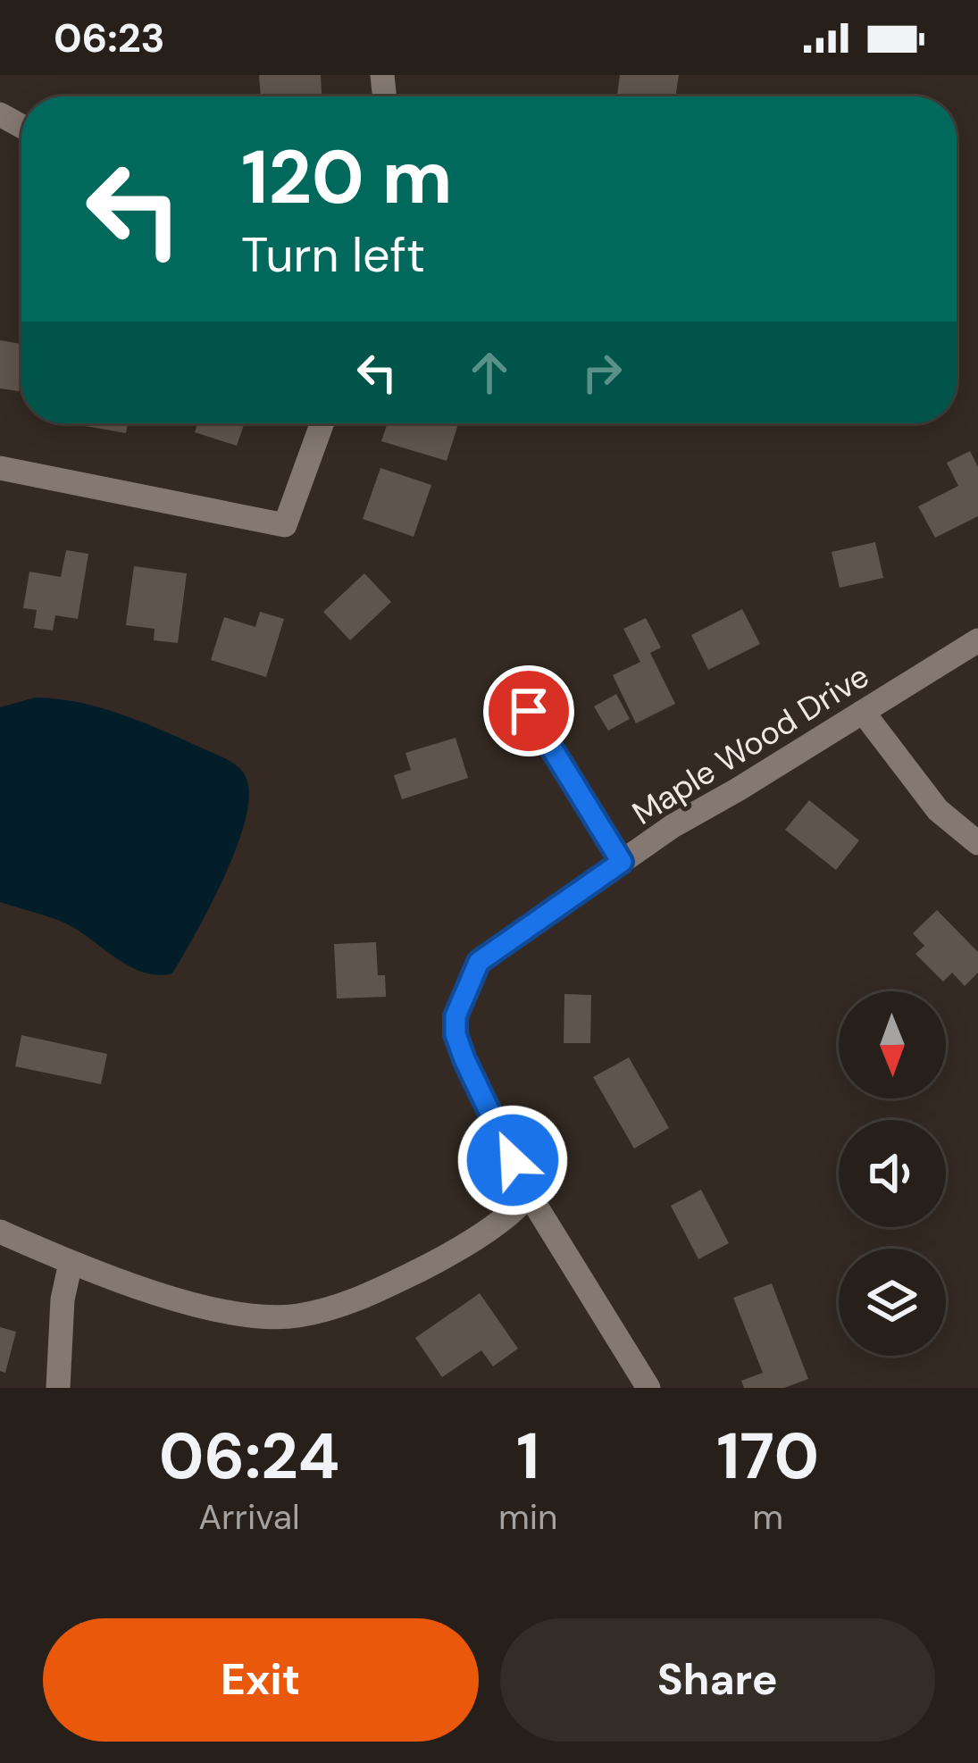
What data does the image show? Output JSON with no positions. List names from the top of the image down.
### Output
{
  "streets": {
    "street": ["Maple Wood Drive"]
  },
  "north": "bottom",
  "page": {
    "status": "06:23",
    "turn": ["120 m", "Turn left"],
    "eta": [
      "06:24",
      "Arrival",
      "1",
      "min",
      "170",
      "m"
    ],
    "buttons": ["Exit", "Share"]
  }
}
